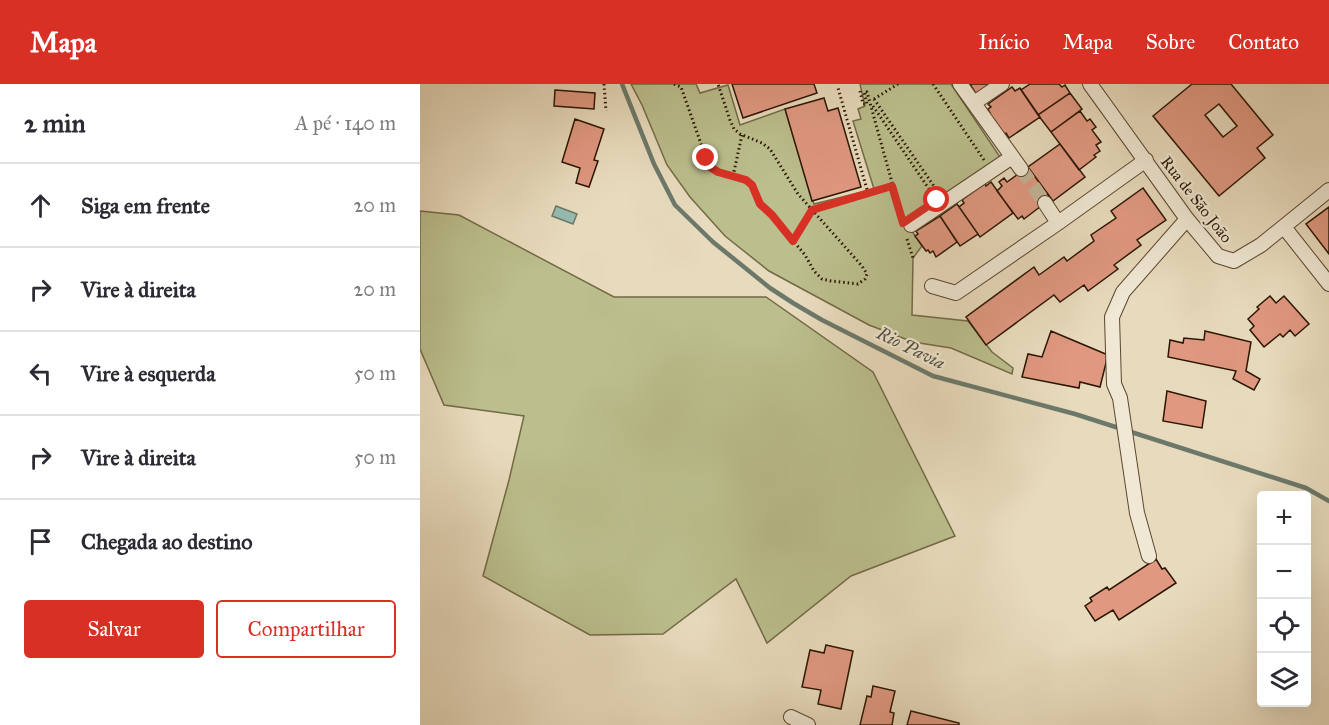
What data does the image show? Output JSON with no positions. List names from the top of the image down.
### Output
{
  "streets": {
    "street": ["Rua de São João"]
  },
  "water": ["Rio Pavia"],
  "page": {
    "header": "Mapa",
    "nav": [
      "Início",
      "Mapa",
      "Sobre",
      "Contato"
    ],
    "heading": ["2 min", "A pé · 140 m"],
    "list": [
      ["Siga em frente", "20 m"],
      ["Vire à direita", "20 m"],
      ["Vire à esquerda", "50 m"],
      ["Vire à direita", "50 m"],
      "Chegada ao destino"
    ],
    "map_buttons": ["+", "−"],
    "buttons": ["Salvar", "Compartilhar"]
  }
}
